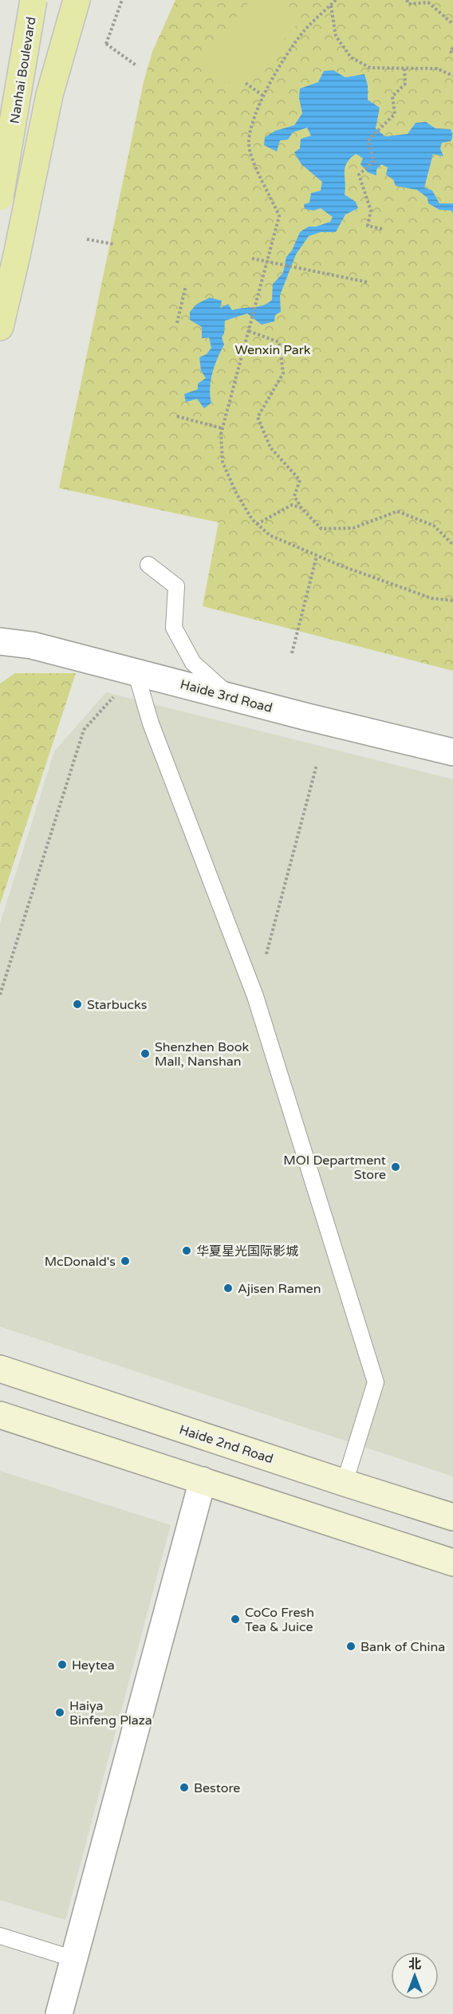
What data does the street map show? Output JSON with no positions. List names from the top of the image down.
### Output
{
  "streets": {
    "main road": ["Nanhai Boulevard"],
    "street": ["Haide 3rd Road", "Haide 2nd Road"]
  },
  "parks": ["Wenxin Park"],
  "places": [
    "Starbucks",
    "Shenzhen Book Mall, Nanshan",
    "MOI Department Store",
    "华夏星光国际影城",
    "McDonald's",
    "Ajisen Ramen",
    "CoCo Fresh Tea & Juice",
    "Bank of China",
    "Heytea",
    "Haiya Binfeng Plaza",
    "Bestore"
  ],
  "north": "top"
}
